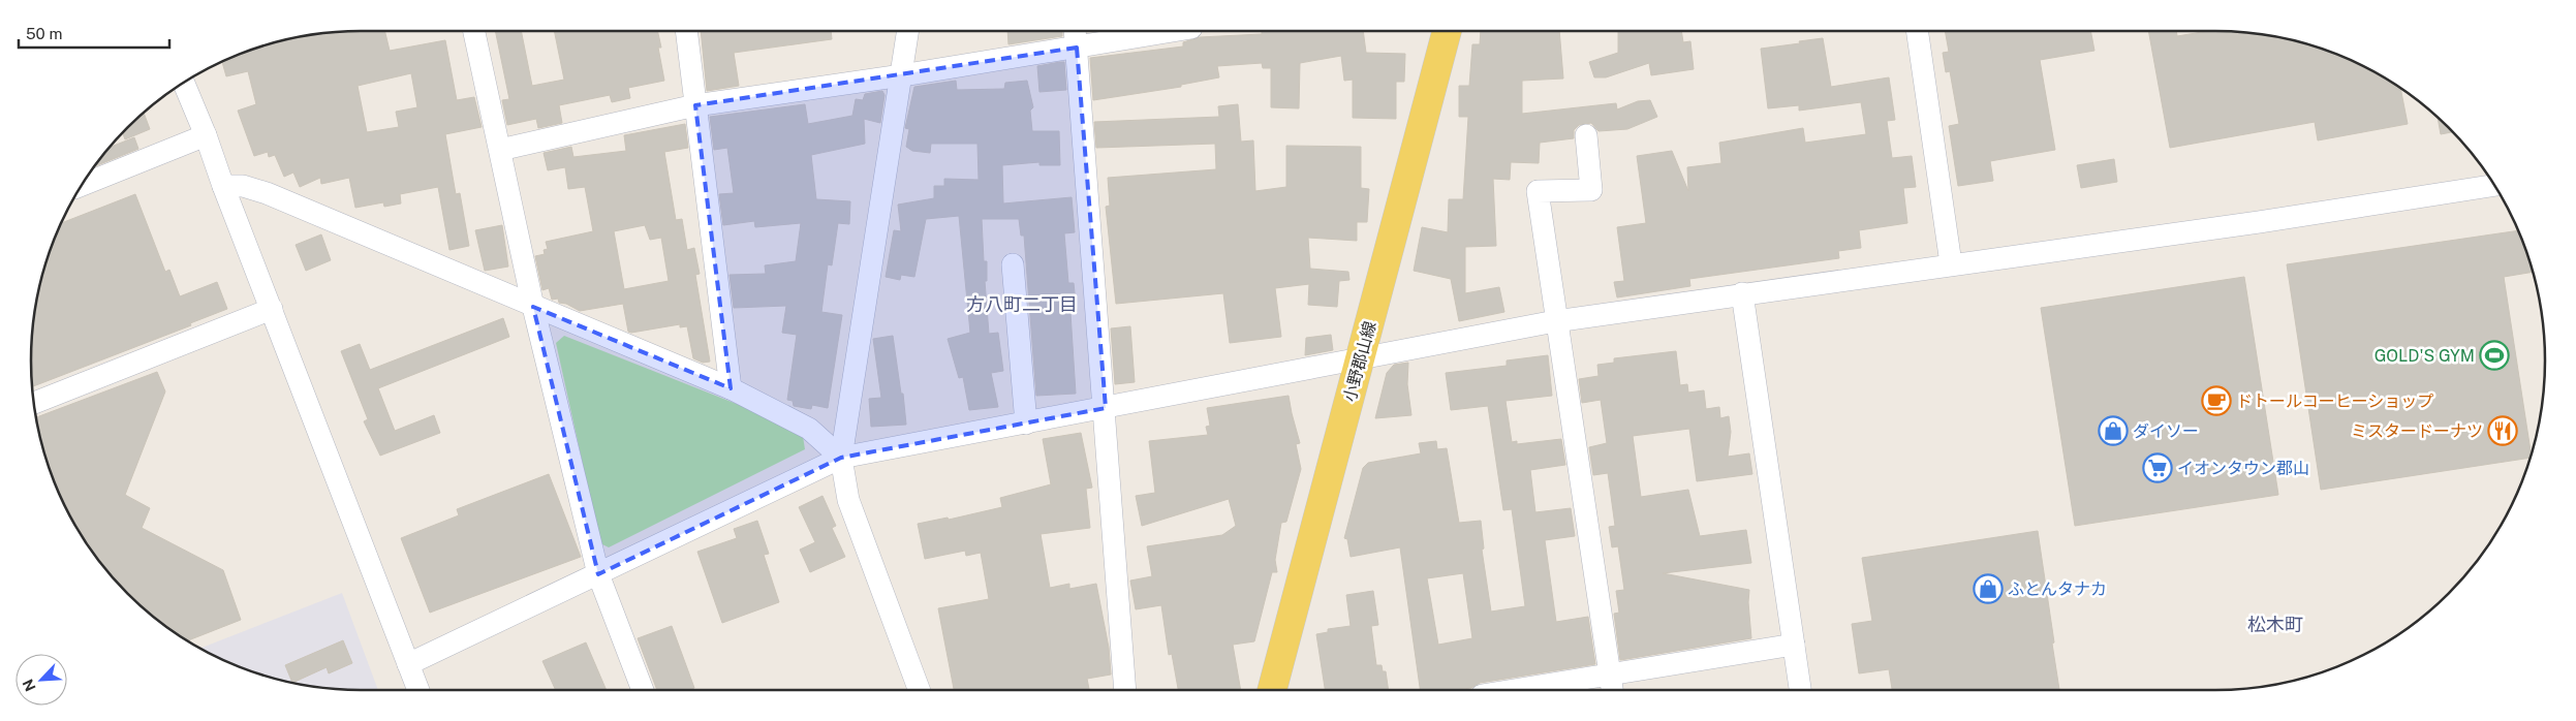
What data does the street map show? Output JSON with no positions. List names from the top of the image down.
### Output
{
  "streets": {
    "main road": ["小野郡山線"]
  },
  "districts": ["方八町二丁目", "松木町"],
  "places": {
    "sports": ["GOLD'S GYM"],
    "cafe": ["ドトールコーヒーショップ"],
    "shop": ["ダイソー", "ふとんタナカ"],
    "restaurant": ["ミスタードーナツ"],
    "supermarket": ["イオンタウン郡山"]
  },
  "scale_bar": "50 m",
  "north": "bottom left"
}
